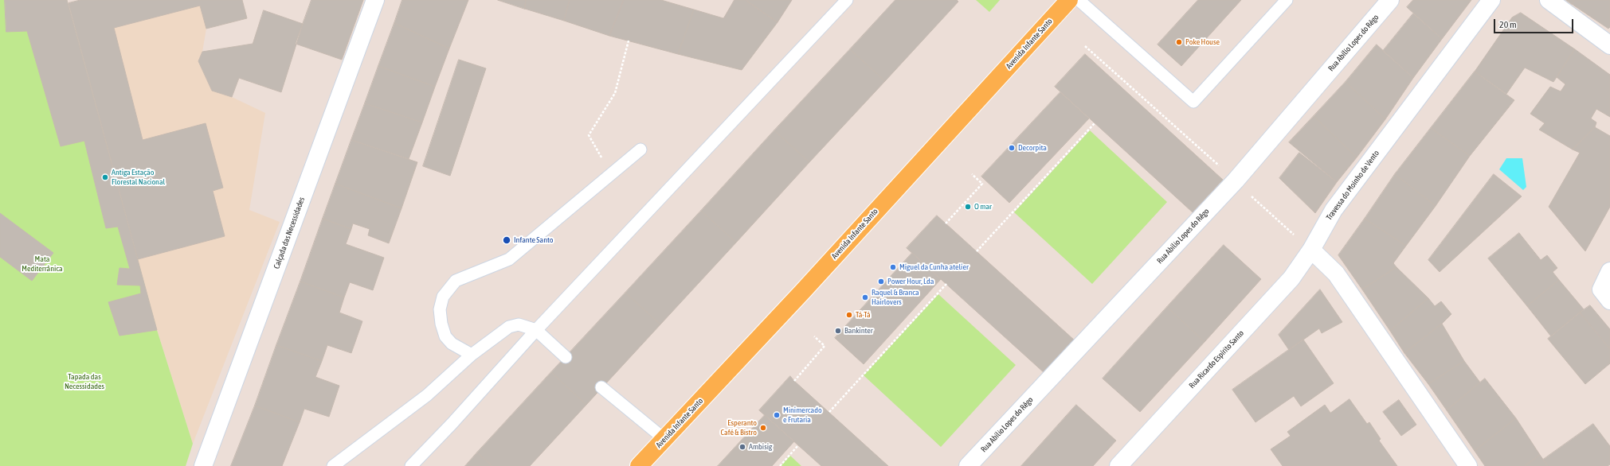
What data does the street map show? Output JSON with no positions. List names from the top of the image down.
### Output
{
  "streets": {
    "main road": ["Avenida Infante Santo"],
    "street": [
      "Rua Abílio Lopes do Rêgo",
      "Travessa do Moinho de Vento",
      "Calçada das Necessidades",
      "Rua Ricardo Espírito Santo"
    ]
  },
  "crossings": [
    ["Travessa do Moinho de Vento", "Rua Ricardo Espírito Santo"]
  ],
  "parks": ["Mata Mediterrânica", "Tapada das Necessidades"],
  "places": [
    "Poke House",
    "Decorpita",
    "Antiga Estação Florestal Nacional",
    "O mar",
    "Infante Santo",
    "Miguel da Cunha atelier",
    "Power Hour, Lda",
    "Raquel & Branca Hairlovers",
    "Tá-Tá",
    "Bankinter",
    "Minimercado e Frutaria",
    "Esperanto Café & Bistro",
    "Ambisig"
  ],
  "scale_bar": "20 m"
}
